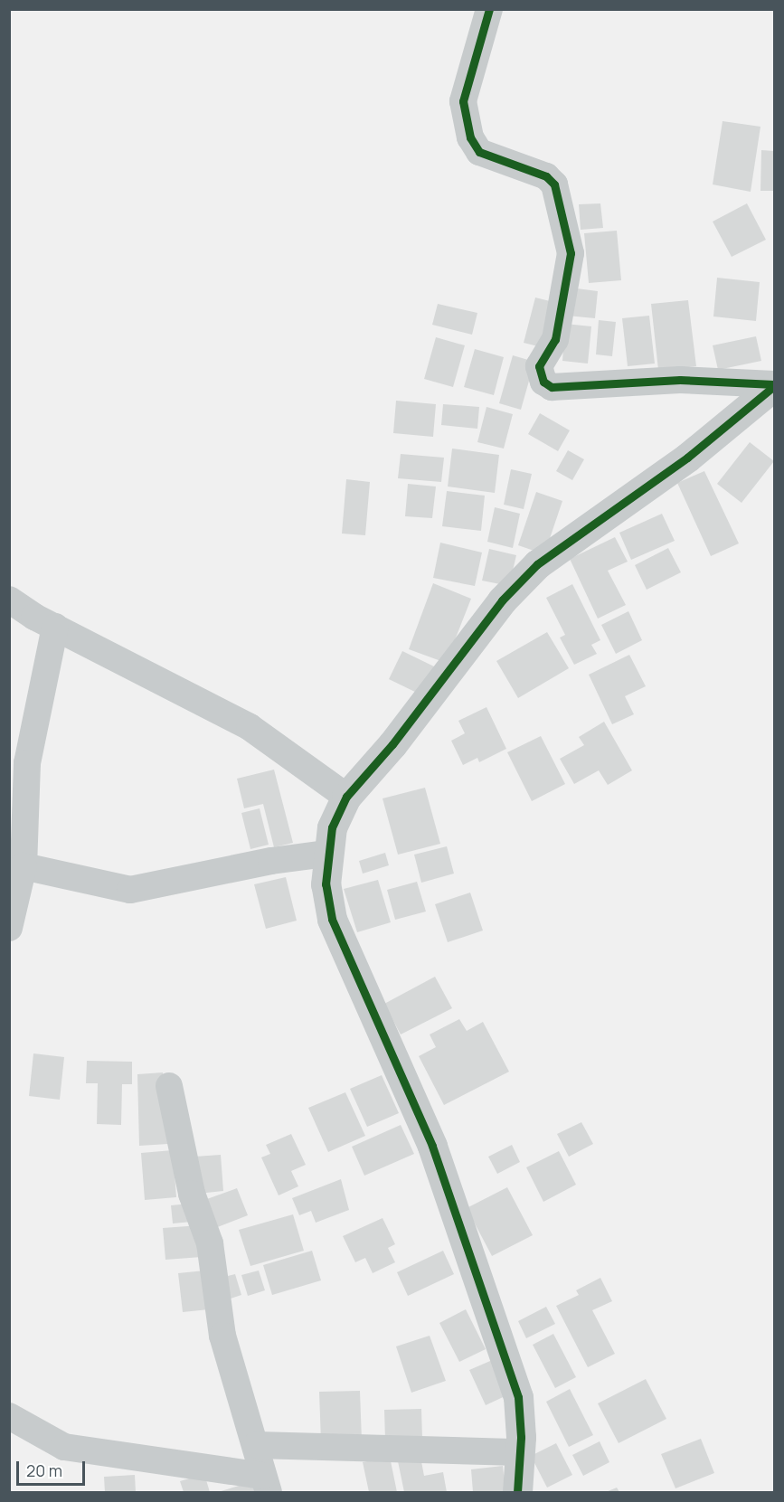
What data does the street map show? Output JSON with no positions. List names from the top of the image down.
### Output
{
  "scale_bar": "20 m"
}
